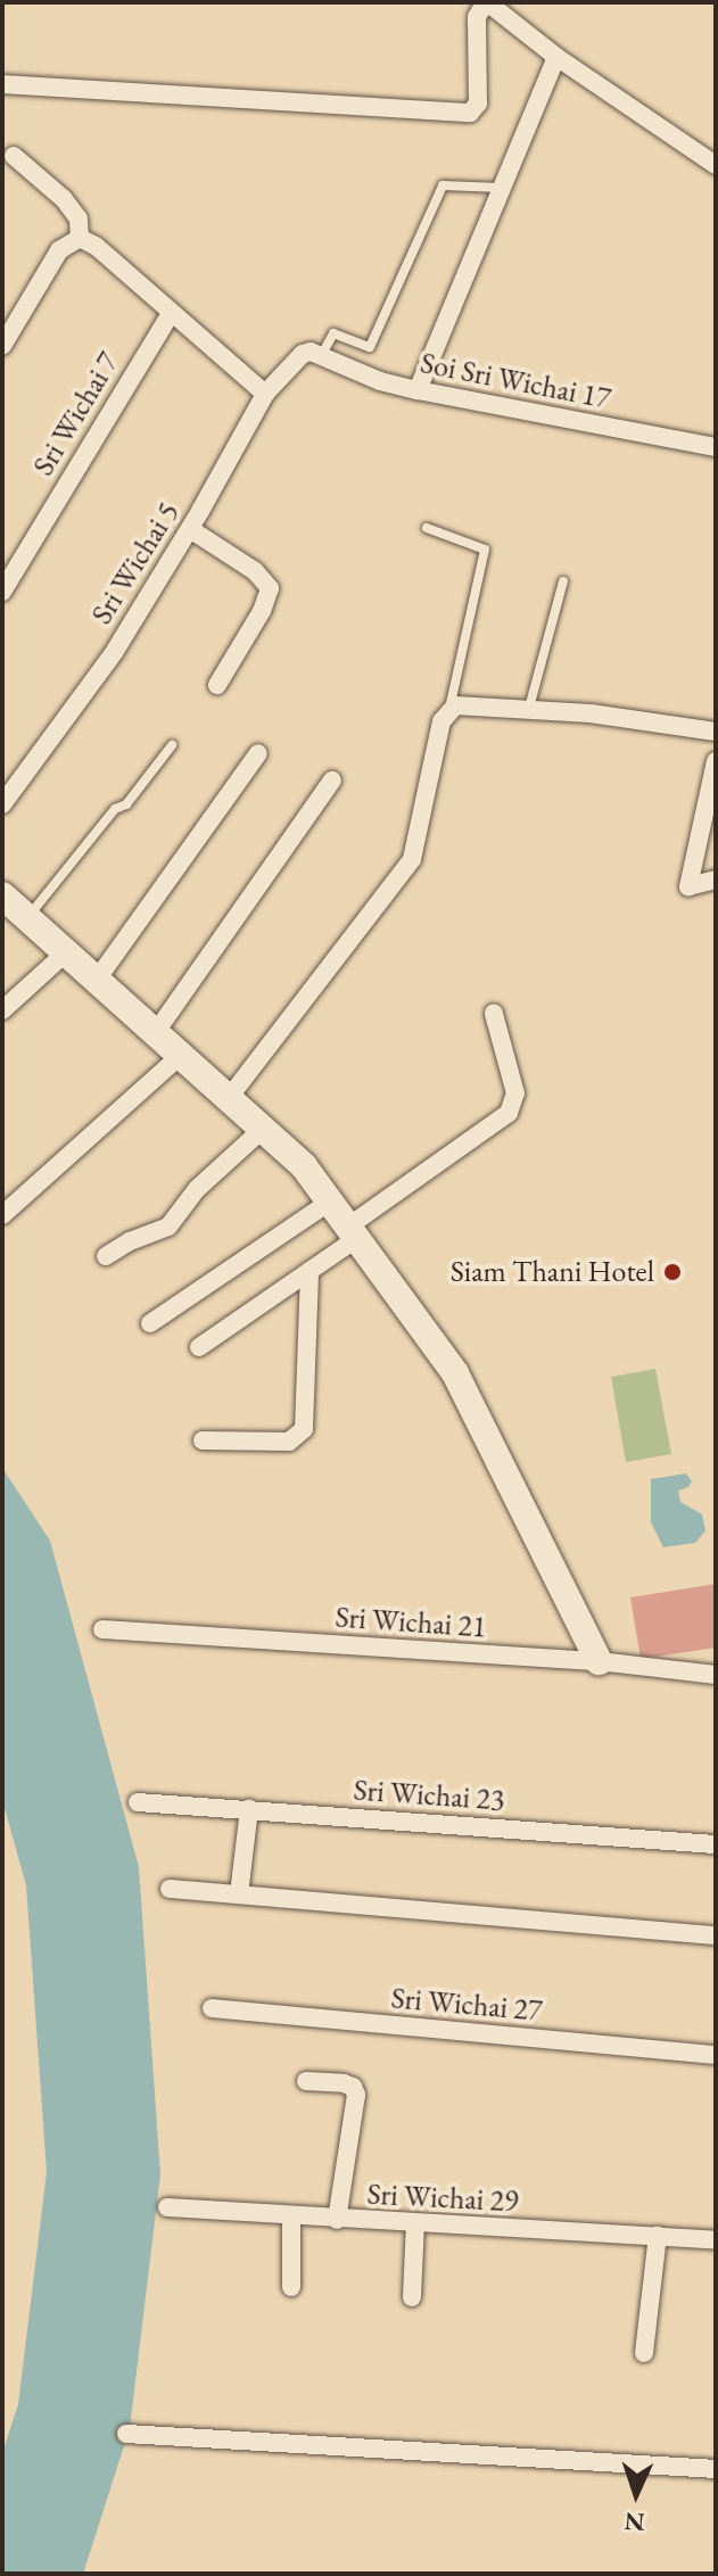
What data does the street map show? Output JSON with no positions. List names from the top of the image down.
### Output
{
  "streets": {
    "street": [
      "Soi Sri Wichai 17",
      "Sri Wichai 7",
      "Sri Wichai 5",
      "Sri Wichai 21",
      "Sri Wichai 23",
      "Sri Wichai 27",
      "Sri Wichai 29"
    ]
  },
  "crossings": [
    ["Soi Sri Wichai 17", "Sri Wichai 5"]
  ],
  "places": ["Siam Thani Hotel"],
  "north": "bottom"
}
